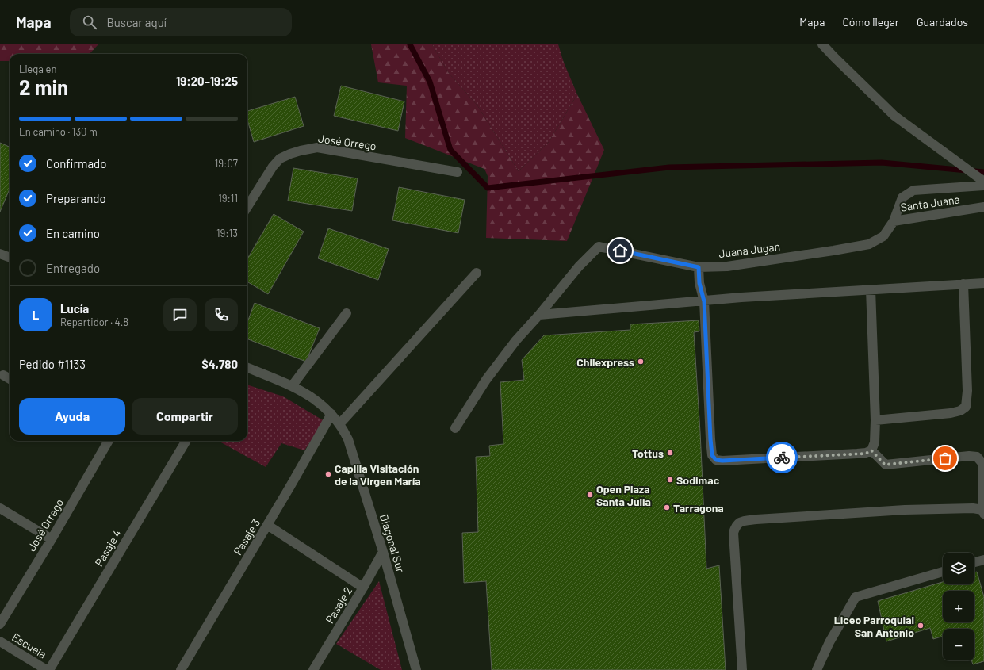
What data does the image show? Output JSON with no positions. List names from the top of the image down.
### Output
{
  "streets": {
    "street": [
      "José Orrego",
      "Santa Juana",
      "Juana Jugan",
      "Pasaje 3",
      "Diagonal Sur",
      "Pasaje 4",
      "Pasaje 2",
      "Escuela"
    ]
  },
  "crossings": [
    ["Santa Juana", "Juana Jugan"],
    ["Pasaje 3", "Diagonal Sur"],
    ["Diagonal Sur", "Pasaje 2"],
    ["Pasaje 4", "Escuela"]
  ],
  "places": [
    "Chilexpress",
    "Tottus",
    "Capilla Visitación de la Virgen María",
    "Sodimac",
    "Open Plaza Santa Julia",
    "Tarragona",
    "Liceo Parroquial San Antonio"
  ],
  "page": {
    "header": "Mapa",
    "search": "Buscar aquí",
    "nav": ["Mapa", "Cómo llegar", "Guardados"],
    "heading": ["2 min", "Llega en", "19:20–19:25"],
    "panel": [
      "Lucía",
      "Repartidor · 4.8",
      "Pedido #1133",
      "$4,780"
    ],
    "bar": "En camino · 130 m",
    "list": [
      ["Confirmado", "19:07"],
      ["Preparando", "19:11"],
      ["En camino", "19:13"],
      "Entregado"
    ],
    "round": "L",
    "buttons": ["Ayuda", "Compartir"],
    "map_buttons": ["+", "−"]
  }
}
